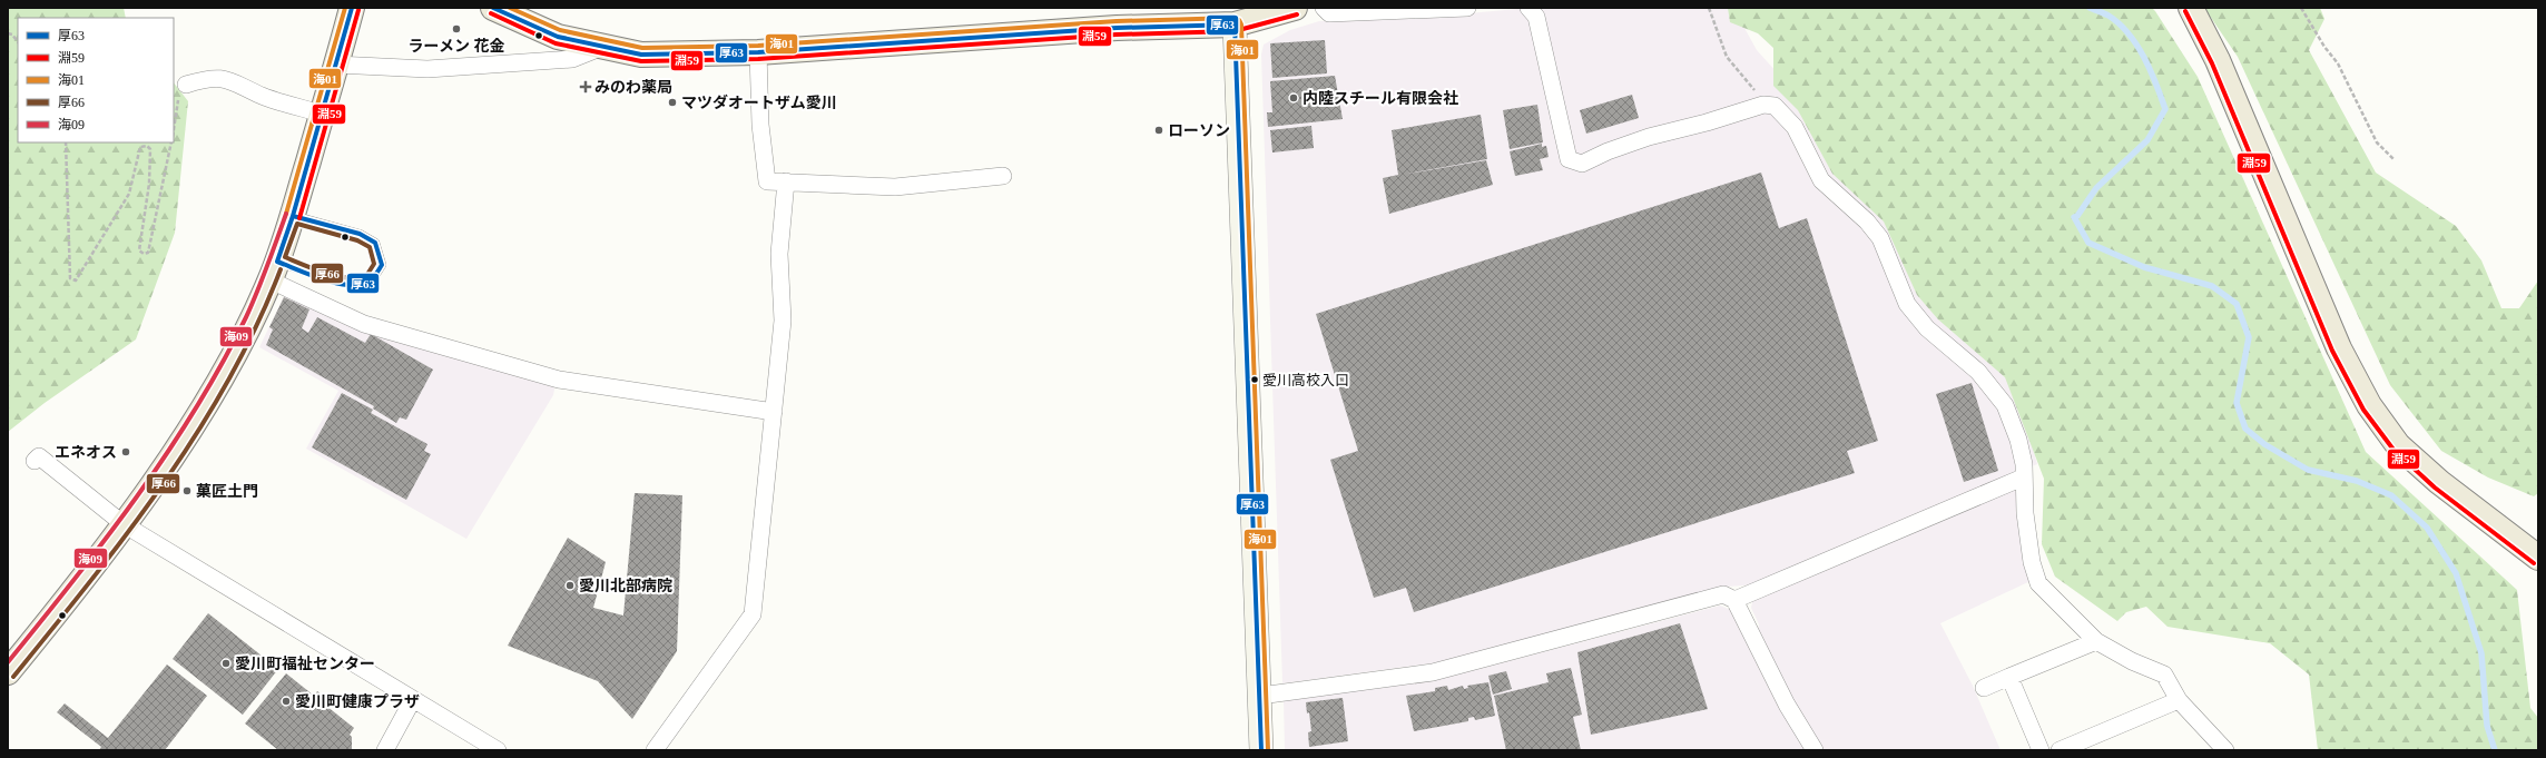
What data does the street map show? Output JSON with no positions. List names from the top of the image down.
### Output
{
  "places": {
    "other": [
      "ラーメン 花金",
      "内陸スチール有限会社",
      "マツダオートザム愛川",
      "ローソン",
      "愛川高校入口",
      "エネオス",
      "菓匠土門",
      "愛川北部病院",
      "愛川町福祉センター",
      "愛川町健康プラザ"
    ],
    "health": ["みのわ薬局"]
  },
  "lines": [
    "transit line 厚63",
    "transit line 海01",
    "transit line 淵59",
    "transit line 海09",
    "transit line 厚66"
  ],
  "legend": [
    "厚63",
    "淵59",
    "海01",
    "厚66",
    "海09"
  ]
}
